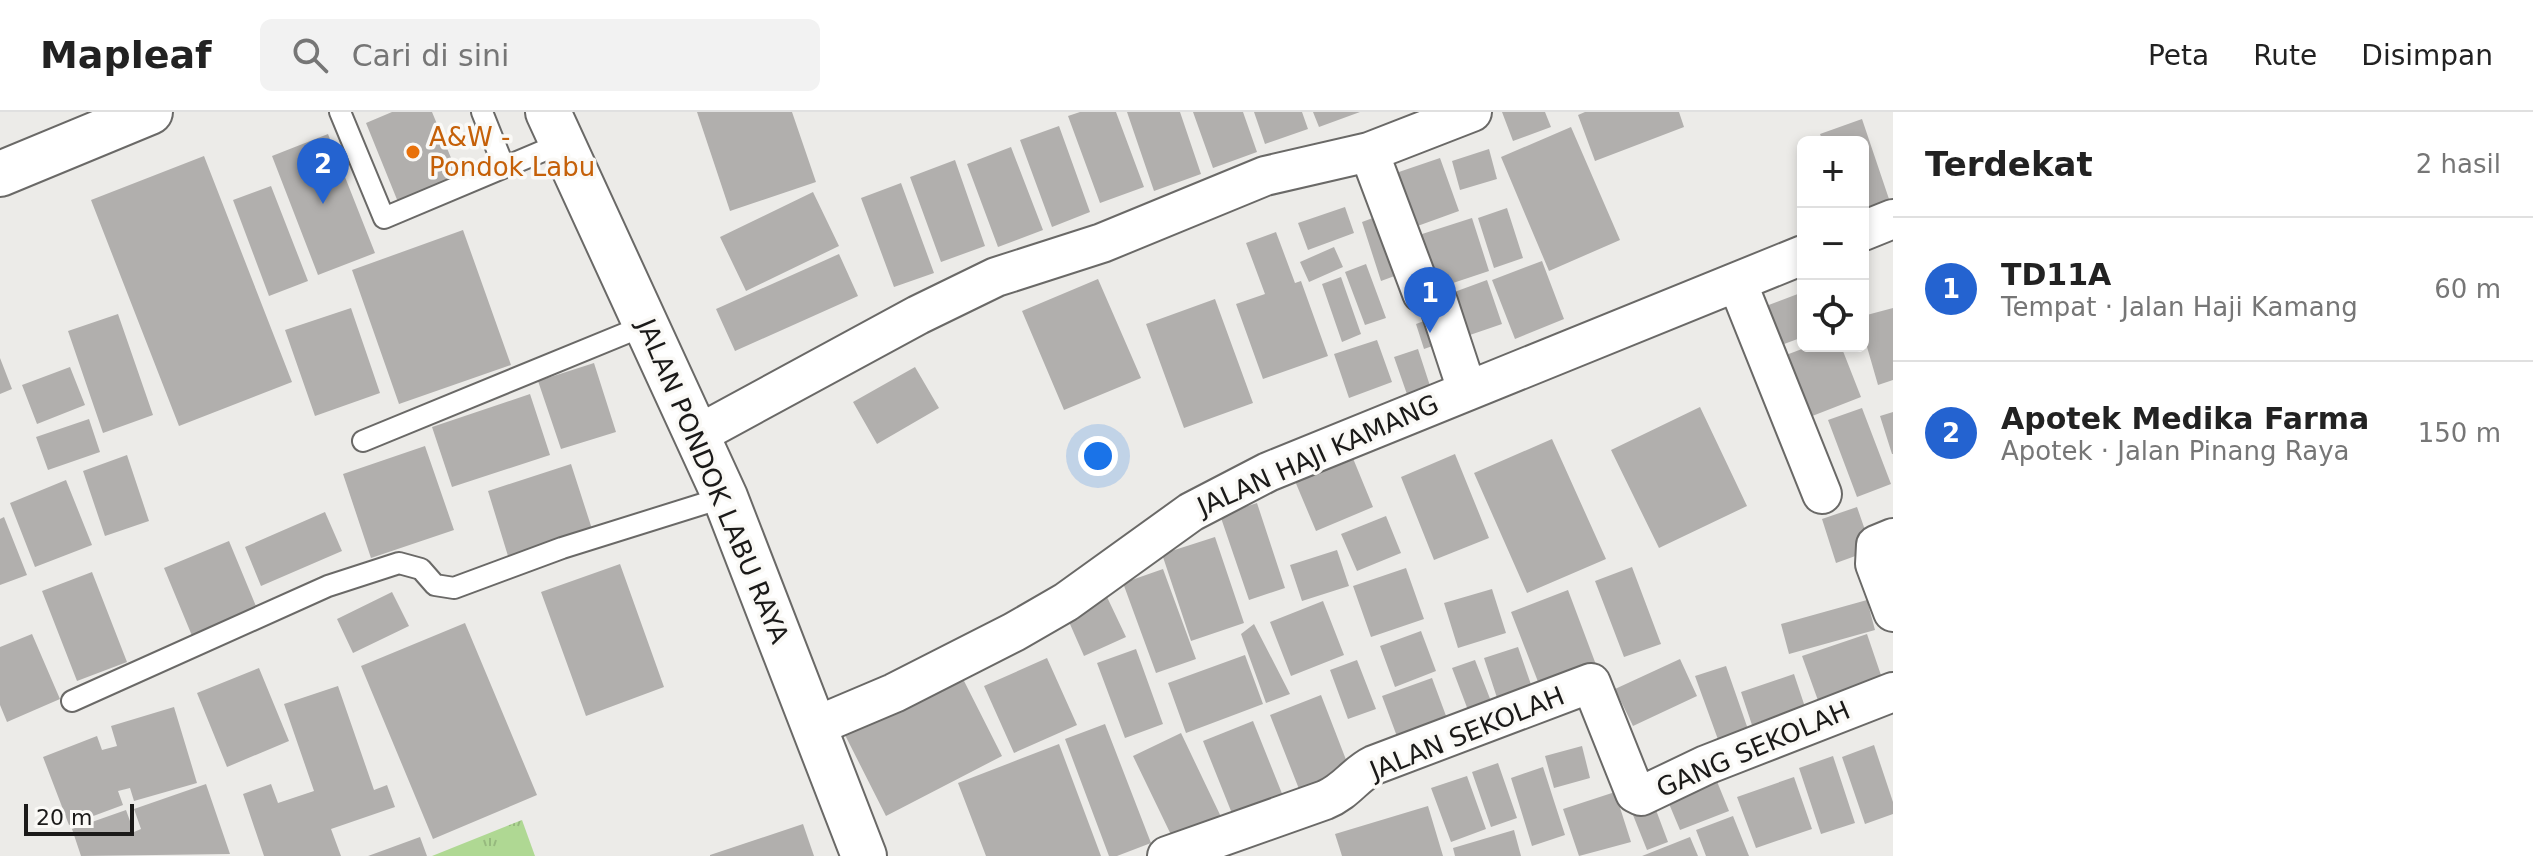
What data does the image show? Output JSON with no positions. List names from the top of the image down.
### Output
{
  "streets": {
    "main road": ["JALAN PONDOK LABU RAYA"],
    "street": ["JALAN HAJI KAMANG", "JALAN SEKOLAH", "GANG SEKOLAH"]
  },
  "crossings": [
    ["JALAN HAJI KAMANG", "JALAN PONDOK LABU RAYA"],
    ["JALAN SEKOLAH", "GANG SEKOLAH"]
  ],
  "places": ["A&W - Pondok Labu"],
  "scale_bar": "20 m",
  "page": {
    "header": "Mapleaf",
    "search": "Cari di sini",
    "nav": ["Peta", "Rute", "Disimpan"],
    "heading": ["Terdekat", "2 hasil"],
    "map_buttons": ["+", "−"],
    "pins": ["2", "1"],
    "list": [
      {
        "mark": "1",
        "name": "TD11A",
        "note": "Tempat · Jalan Haji Kamang",
        "value": "60 m"
      },
      {
        "mark": "2",
        "name": "Apotek Medika Farma",
        "note": "Apotek · Jalan Pinang Raya",
        "value": "150 m"
      }
    ],
    "scale": "20 m"
  }
}
